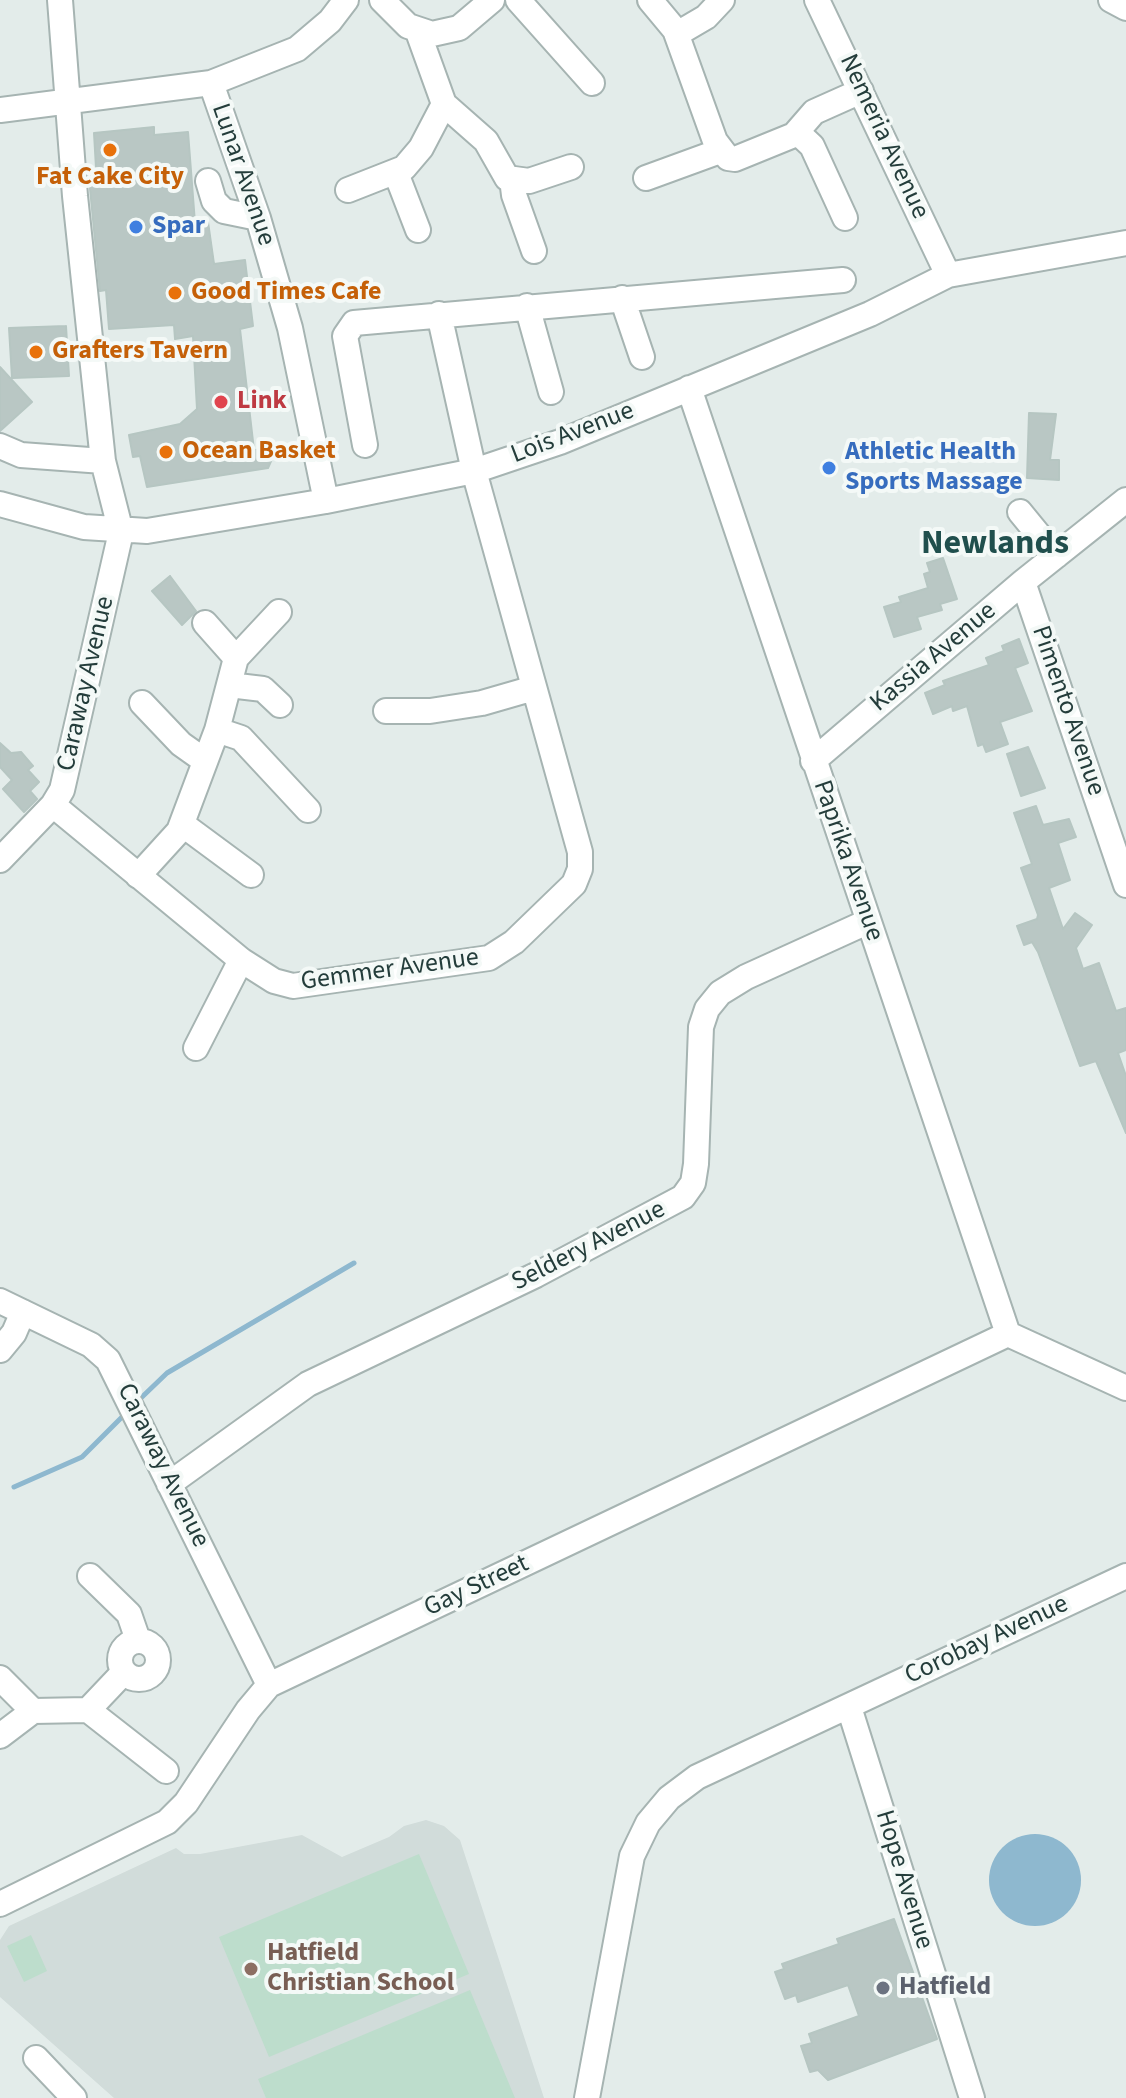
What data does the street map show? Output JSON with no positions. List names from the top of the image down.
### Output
{
  "streets": {
    "street": [
      "Nemeria Avenue",
      "Lunar Avenue",
      "Lois Avenue",
      "Kassia Avenue",
      "Caraway Avenue",
      "Pimento Avenue",
      "Paprika Avenue",
      "Gemmer Avenue",
      "Seldery Avenue",
      "Gay Street",
      "Corobay Avenue",
      "Hope Avenue"
    ]
  },
  "crossings": [
    ["Nemeria Avenue", "Lois Avenue"],
    ["Lunar Avenue", "Lois Avenue"],
    ["Lois Avenue", "Caraway Avenue"],
    ["Lois Avenue", "Paprika Avenue"],
    ["Lois Avenue", "Gemmer Avenue"],
    ["Kassia Avenue", "Pimento Avenue"],
    ["Kassia Avenue", "Paprika Avenue"],
    ["Caraway Avenue", "Gemmer Avenue"],
    ["Caraway Avenue", "Seldery Avenue"],
    ["Caraway Avenue", "Gay Street"],
    ["Paprika Avenue", "Seldery Avenue"],
    ["Paprika Avenue", "Gay Street"],
    ["Corobay Avenue", "Hope Avenue"]
  ],
  "districts": ["Newlands"],
  "places": [
    "Fat Cake City",
    "Spar",
    "Good Times Cafe",
    "Grafters Tavern",
    "Link",
    "Ocean Basket",
    "Athletic Health Sports Massage",
    "Hatfield Christian School",
    "Hatfield"
  ]
}
